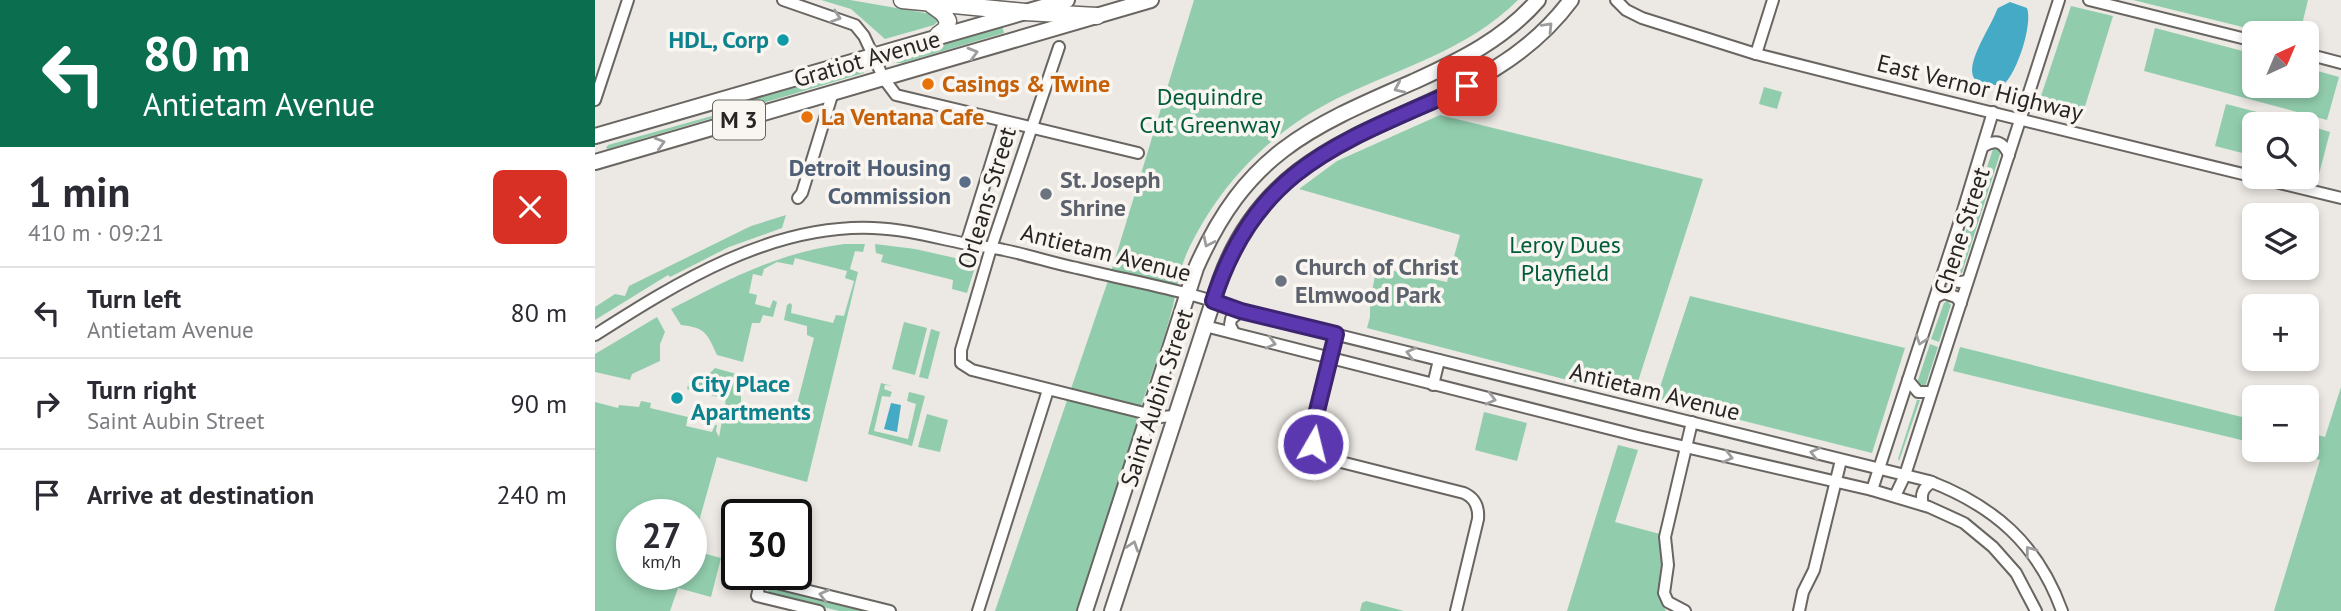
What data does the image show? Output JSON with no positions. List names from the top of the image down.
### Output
{
  "streets": {
    "main road": ["Gratiot Avenue", "M 3", "Saint Aubin Street"],
    "street": [
      "East Vernor Highway",
      "Orleans Street",
      "Chene Street",
      "Antietam Avenue"
    ]
  },
  "crossings": [
    ["East Vernor Highway", "Chene Street"],
    ["Orleans Street", "Antietam Avenue"],
    ["Chene Street", "Antietam Avenue"],
    ["Antietam Avenue", "Saint Aubin Street"]
  ],
  "parks": ["Dequindre Cut Greenway", "Leroy Dues Playfield"],
  "places": [
    "HDL, Corp",
    "Casings & Twine",
    "La Ventana Cafe",
    "Detroit Housing Commission",
    "St. Joseph Shrine",
    "Church of Christ Elmwood Park",
    "City Place Apartments"
  ],
  "north": "top right",
  "page": {
    "turn": ["80 m", "Antietam Avenue"],
    "map_buttons": ["+", "−"],
    "heading": ["1 min", "410 m · 09:21"],
    "list": [
      {
        "name": "Turn left",
        "note": "Antietam Avenue",
        "value": "80 m"
      },
      {
        "name": "Turn right",
        "note": "Saint Aubin Street",
        "value": "90 m"
      },
      {
        "name": "Arrive at destination",
        "value": "240 m"
      }
    ],
    "speed": "27 km/h",
    "limit": "30"
  }
}
